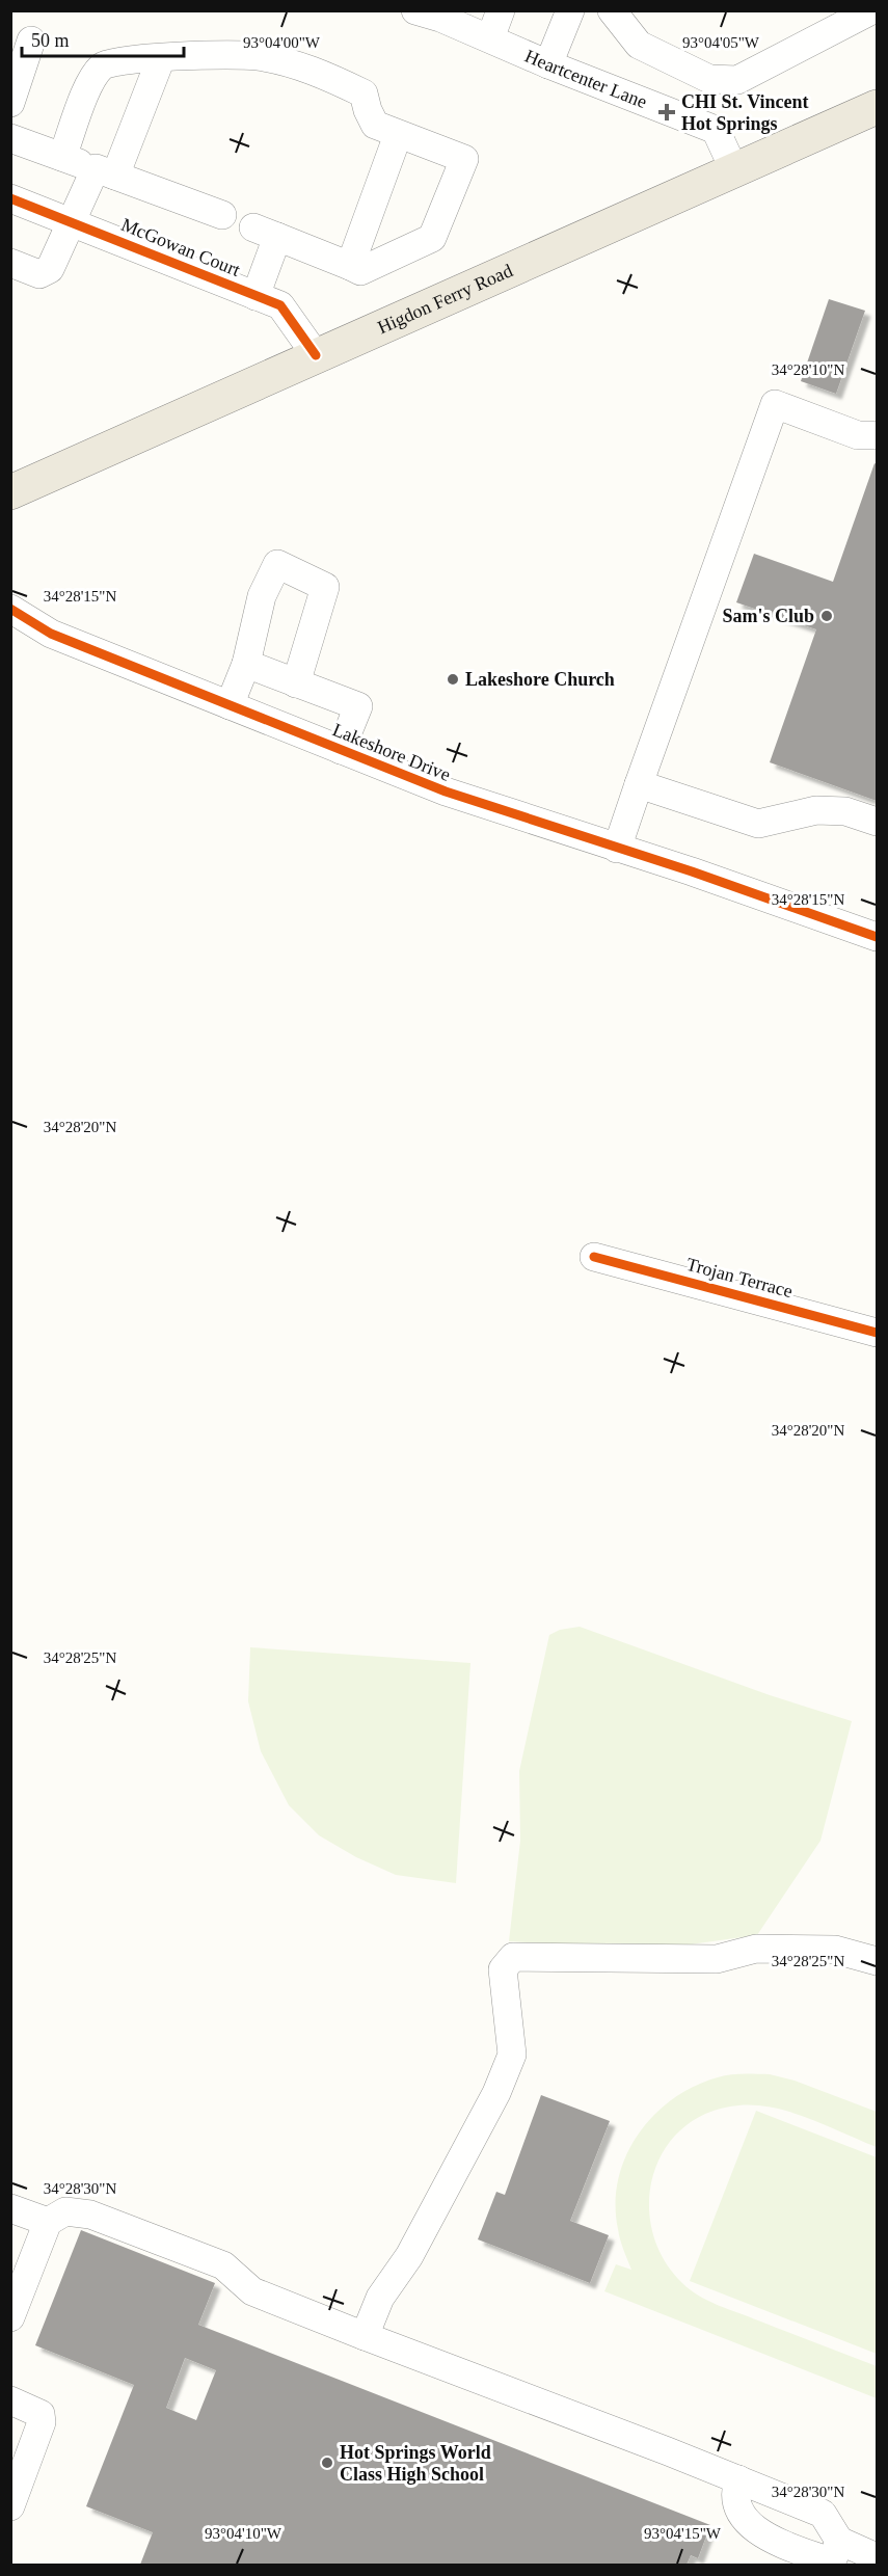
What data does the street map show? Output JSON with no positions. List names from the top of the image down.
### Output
{
  "streets": {
    "main road": ["Higdon Ferry Road"],
    "street": [
      "Heartcenter Lane",
      "McGowan Court",
      "Lakeshore Drive",
      "Trojan Terrace"
    ]
  },
  "crossings": [
    ["Heartcenter Lane", "Higdon Ferry Road"],
    ["McGowan Court", "Higdon Ferry Road"]
  ],
  "places": {
    "health": ["CHI St. Vincent Hot Springs"],
    "other": ["Sam's Club", "Lakeshore Church", "Hot Springs World Class High School"]
  },
  "scale_bar": "50 m",
  "coordinates": [
    "93°04'00\"W",
    "93°04'05\"W",
    "34°28'10\"N",
    "34°28'15\"N",
    "34°28'20\"N",
    "34°28'25\"N",
    "34°28'30\"N",
    "93°04'10\"W",
    "93°04'15\"W"
  ]
}
